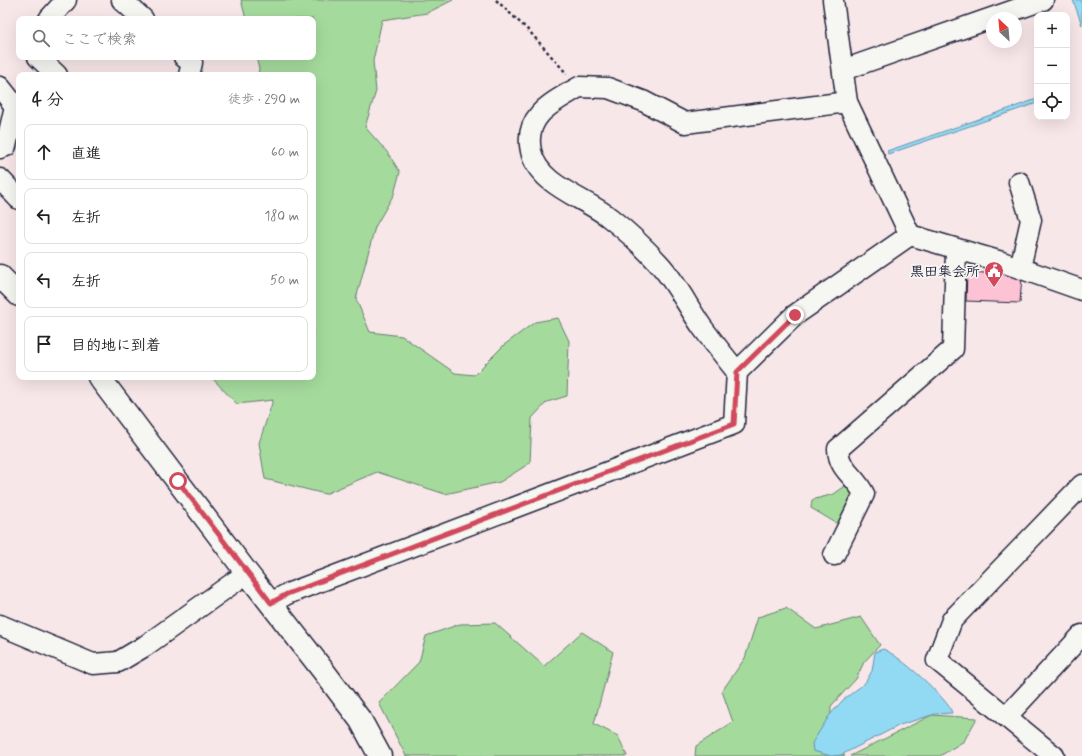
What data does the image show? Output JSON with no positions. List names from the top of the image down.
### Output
{
  "places": {
    "public building": ["黒田集会所"]
  },
  "north": "top left",
  "page": {
    "map_buttons": ["+", "−"],
    "search": "ここで検索",
    "heading": ["4 分", "徒歩 · 290 m"],
    "list": [
      ["直進", "60 m"],
      ["左折", "180 m"],
      ["左折", "50 m"],
      "目的地に到着"
    ]
  }
}
